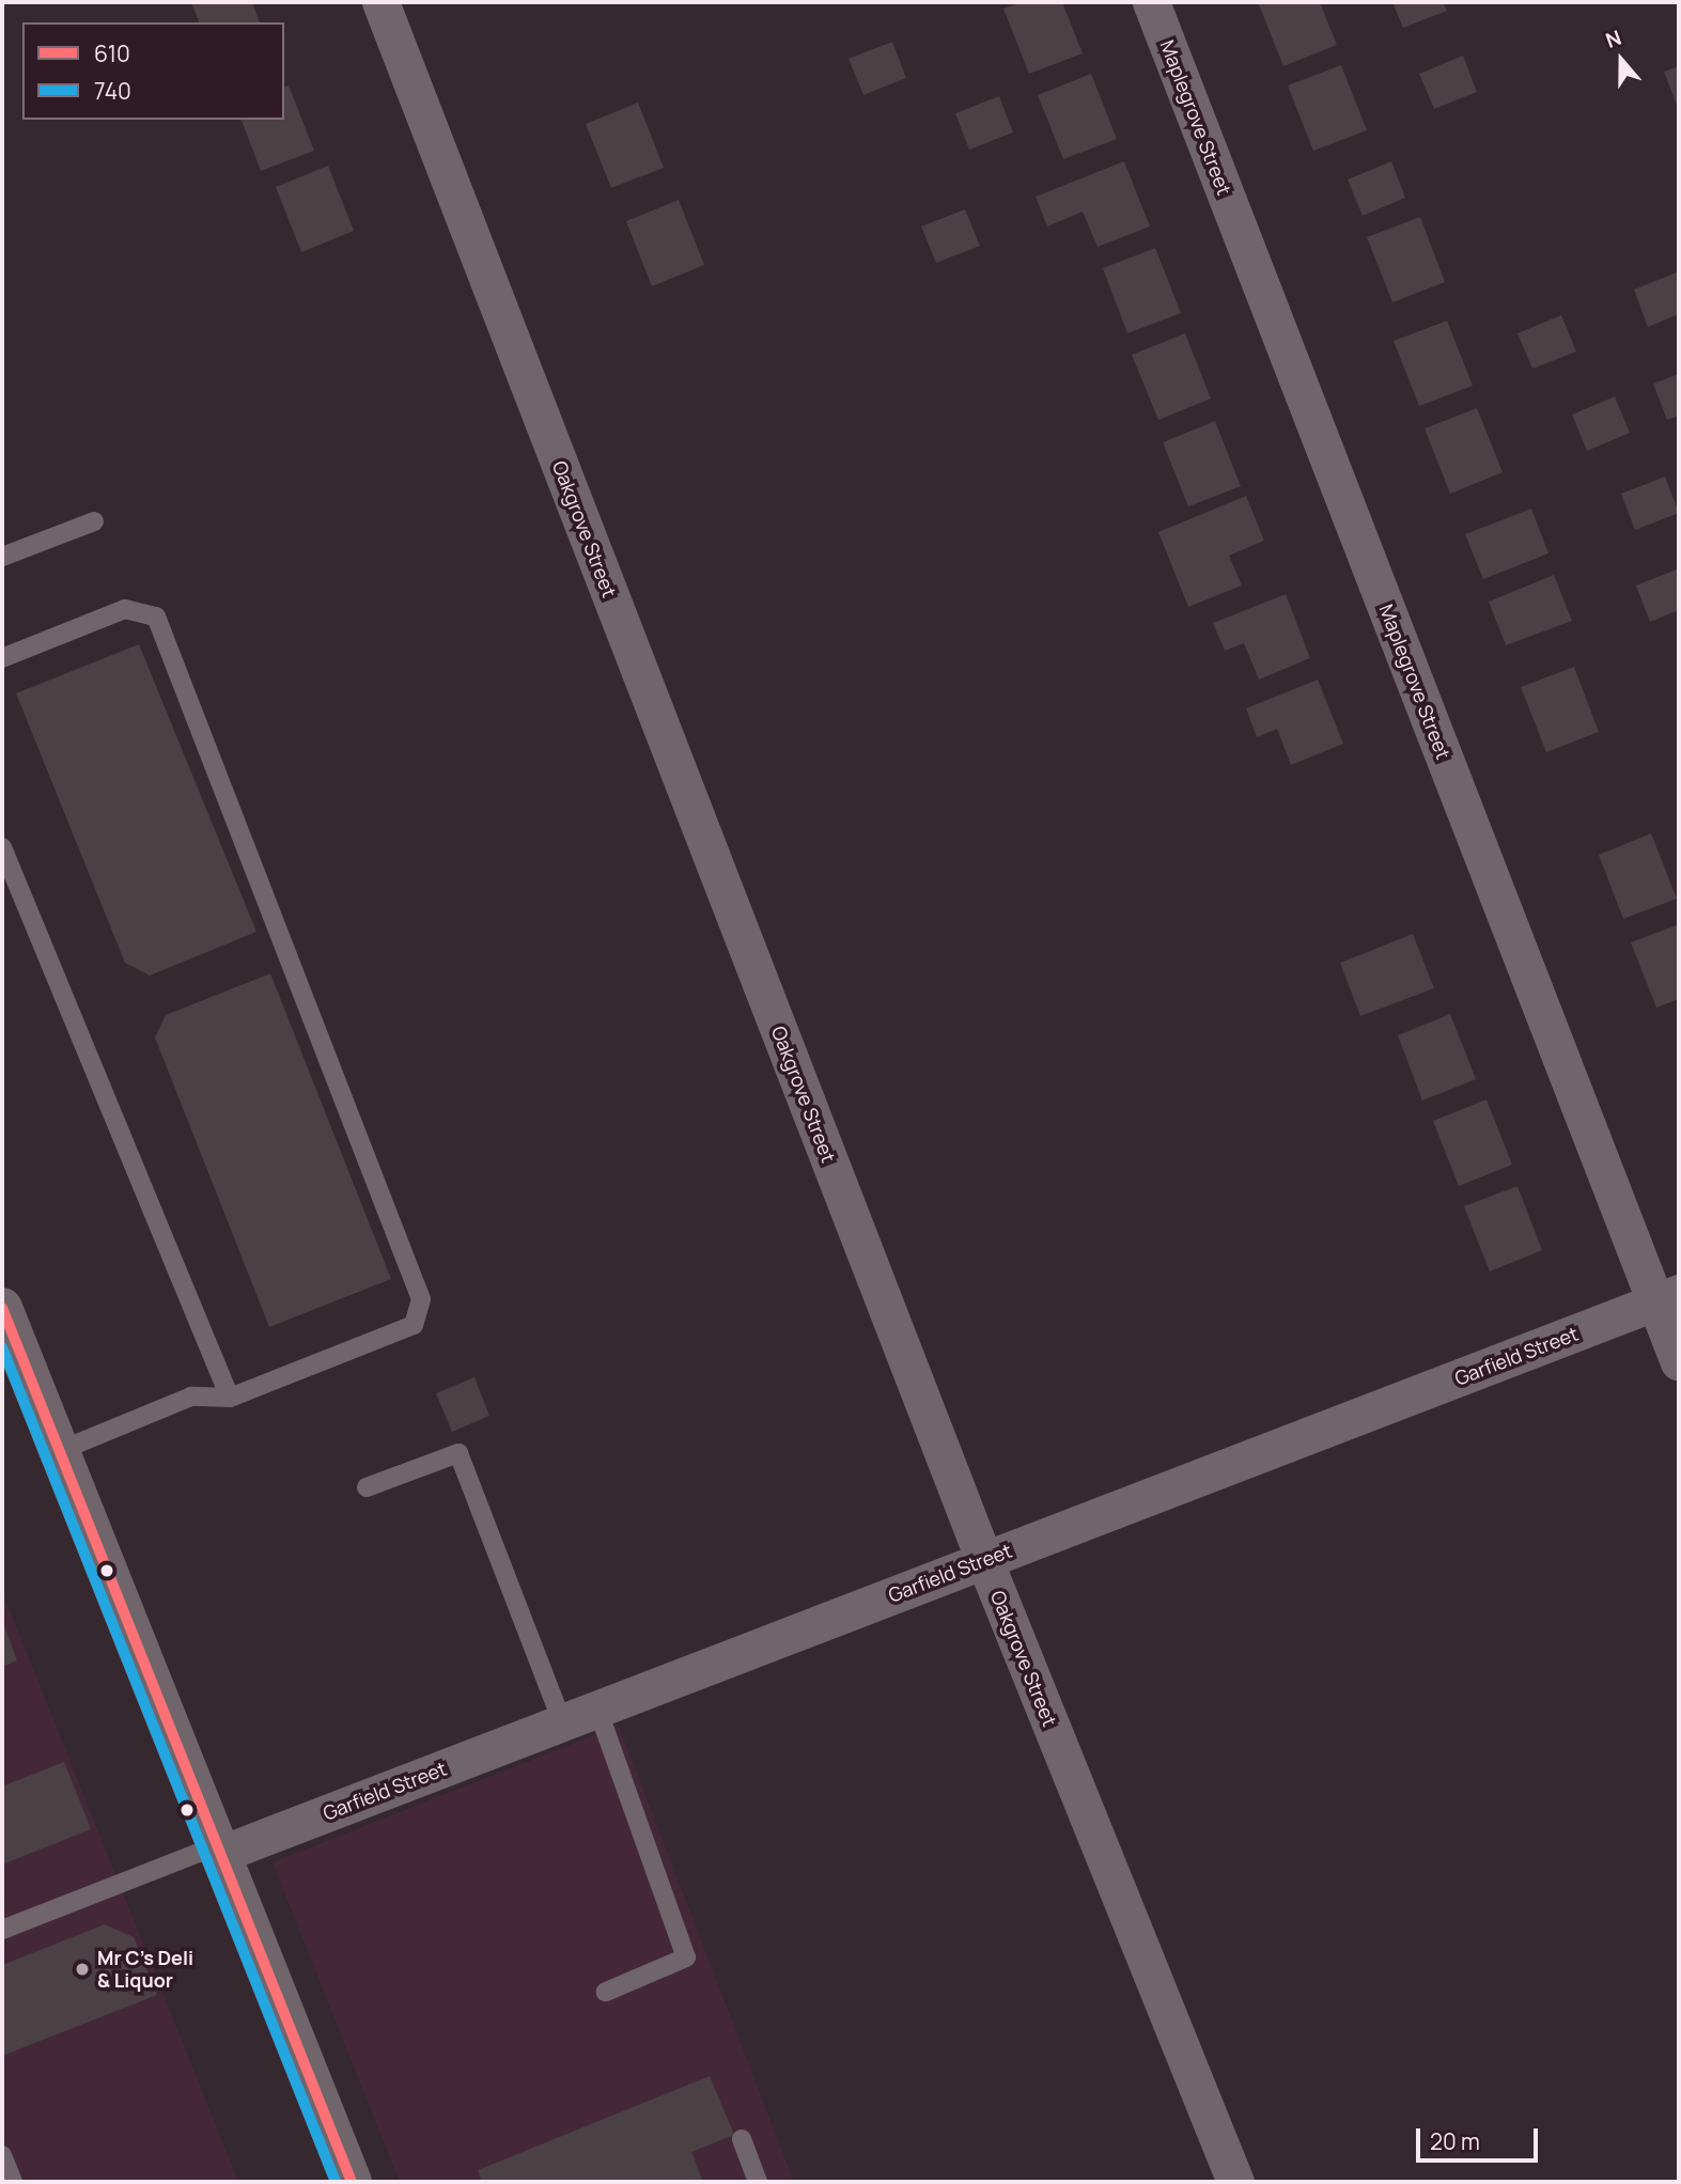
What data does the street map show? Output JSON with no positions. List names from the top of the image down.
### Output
{
  "streets": {
    "street": ["Maplegrove Street", "Oakgrove Street", "Garfield Street"]
  },
  "crossings": [
    ["Maplegrove Street", "Garfield Street"],
    ["Oakgrove Street", "Garfield Street"]
  ],
  "places": ["Mr C's Deli & Liquor"],
  "lines": ["transit line 610", "transit line 740"],
  "legend": ["610", "740"],
  "scale_bar": "20 m",
  "north": "top"
}
